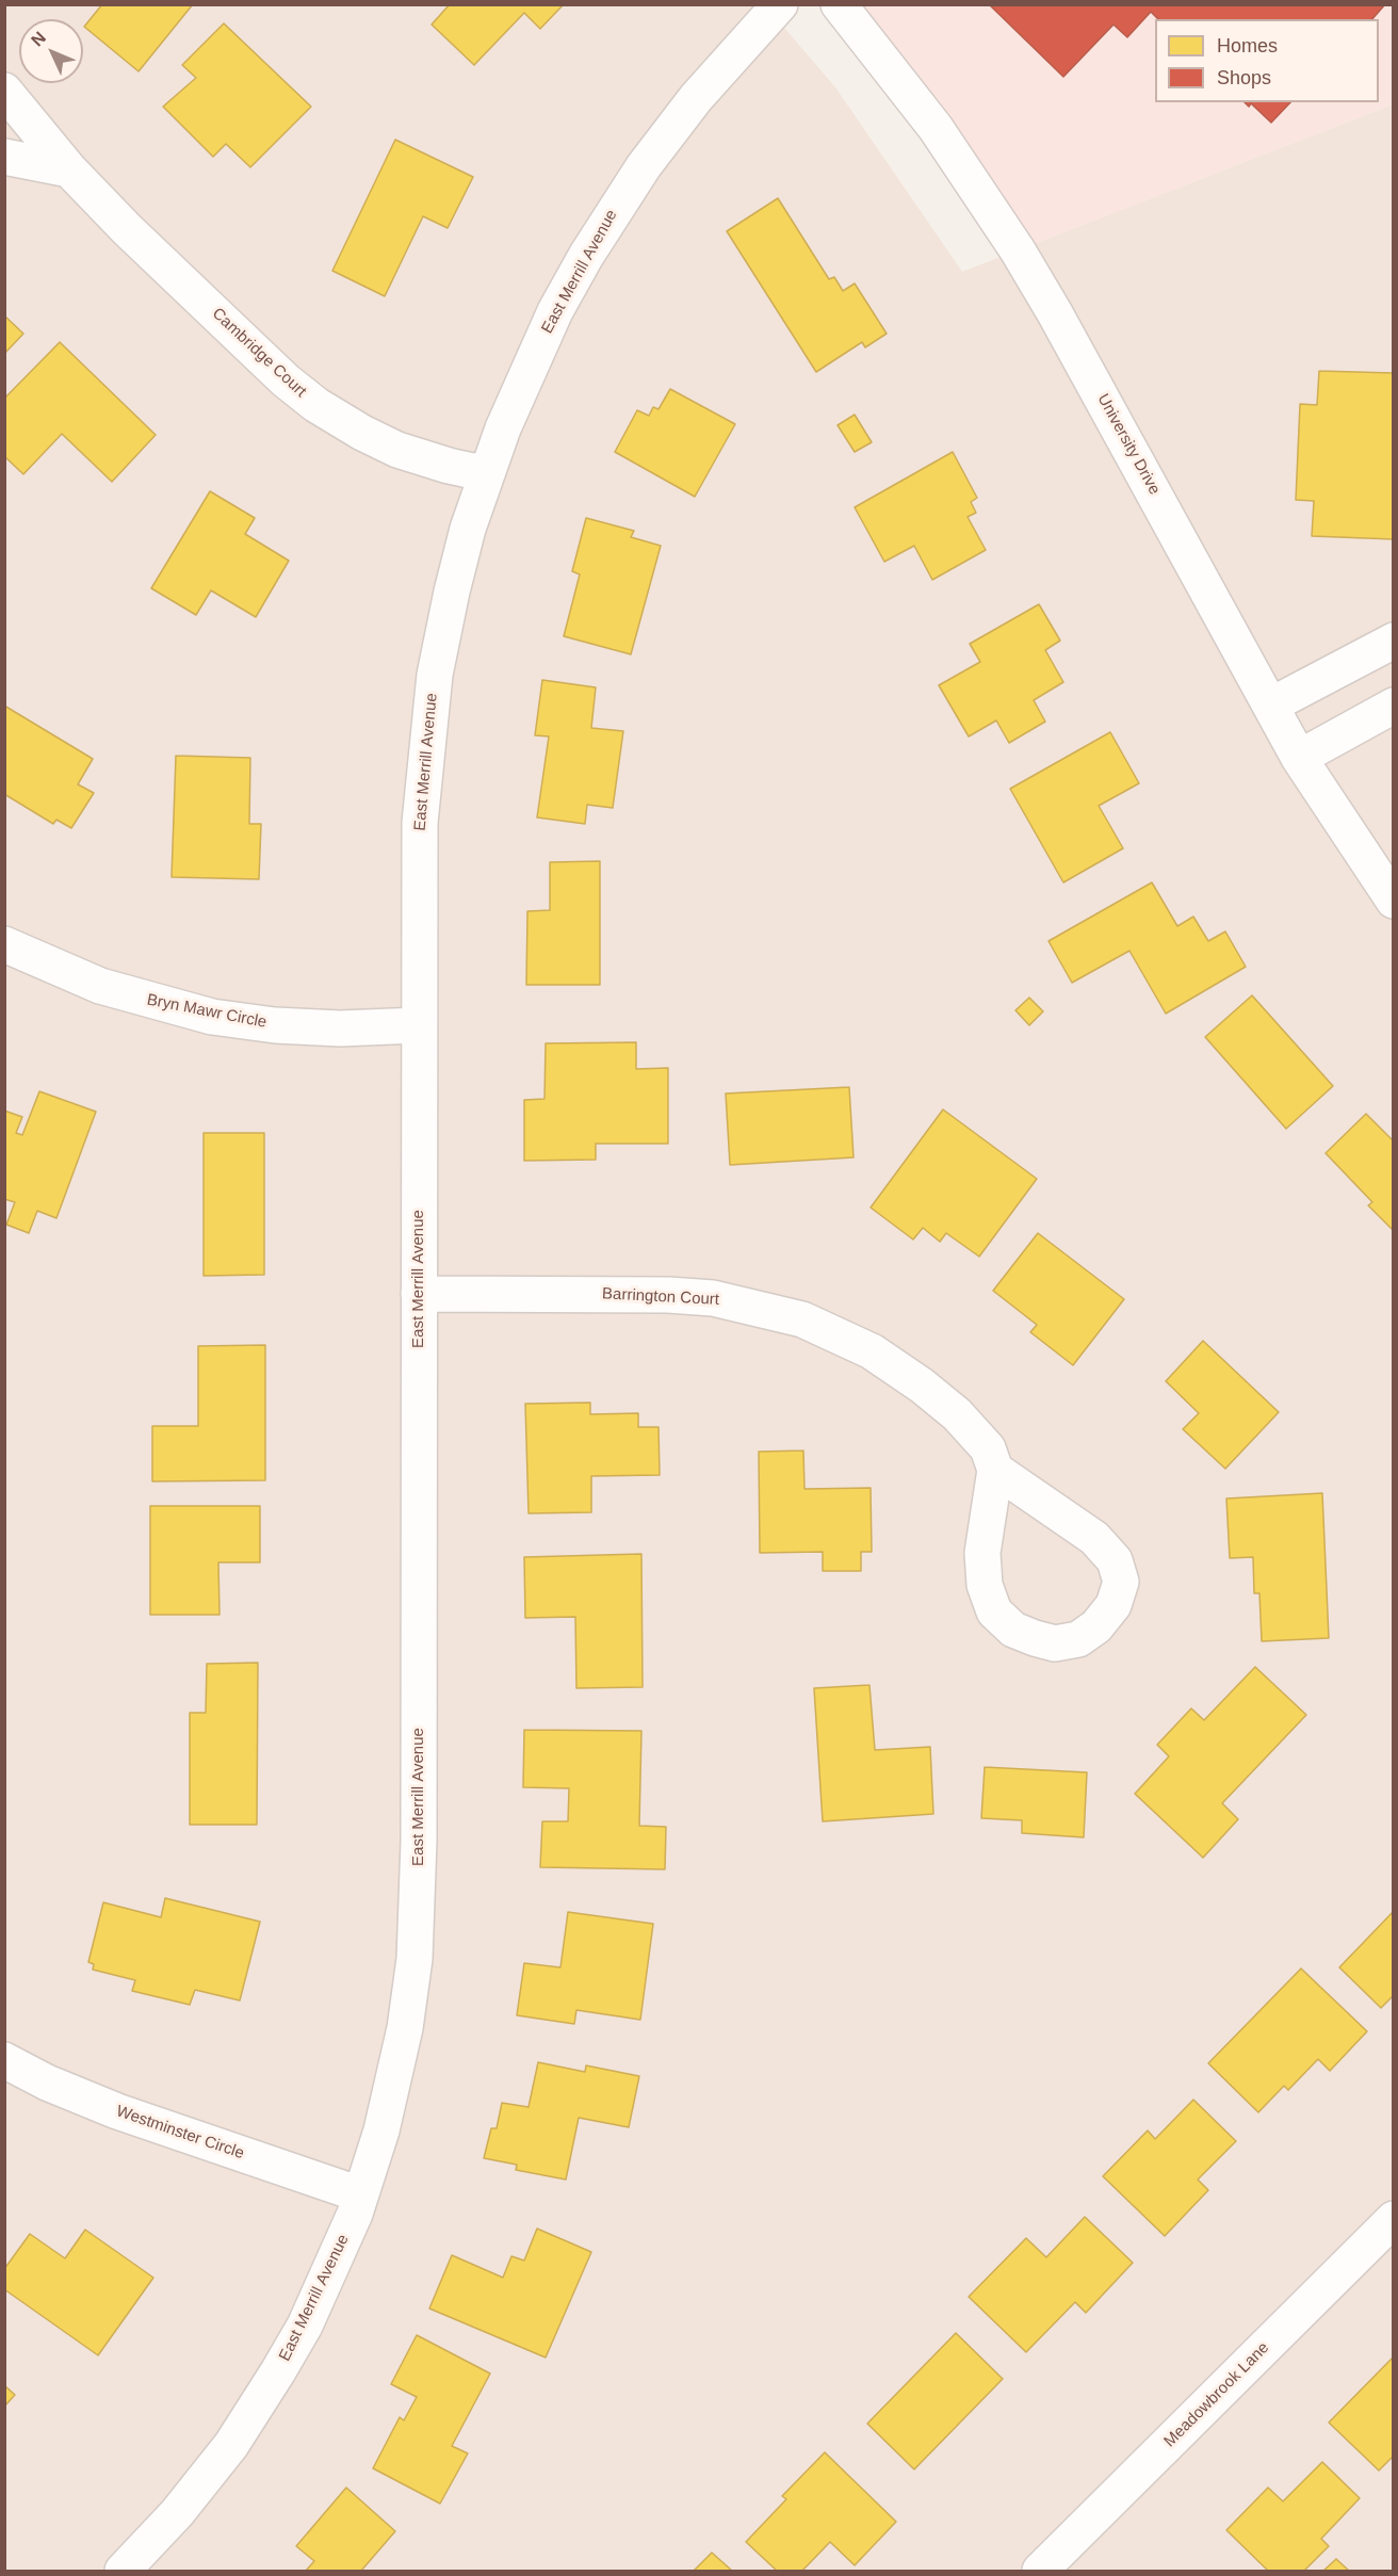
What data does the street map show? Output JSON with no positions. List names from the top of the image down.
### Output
{
  "streets": {
    "street": [
      "East Merrill Avenue",
      "Cambridge Court",
      "University Drive",
      "Bryn Mawr Circle",
      "Barrington Court",
      "Westminster Circle",
      "Meadowbrook Lane"
    ]
  },
  "crossings": [
    ["East Merrill Avenue", "Cambridge Court"],
    ["East Merrill Avenue", "Bryn Mawr Circle"],
    ["East Merrill Avenue", "Barrington Court"],
    ["East Merrill Avenue", "Westminster Circle"]
  ],
  "legend": ["Homes", "Shops"],
  "north": "top left"
}
